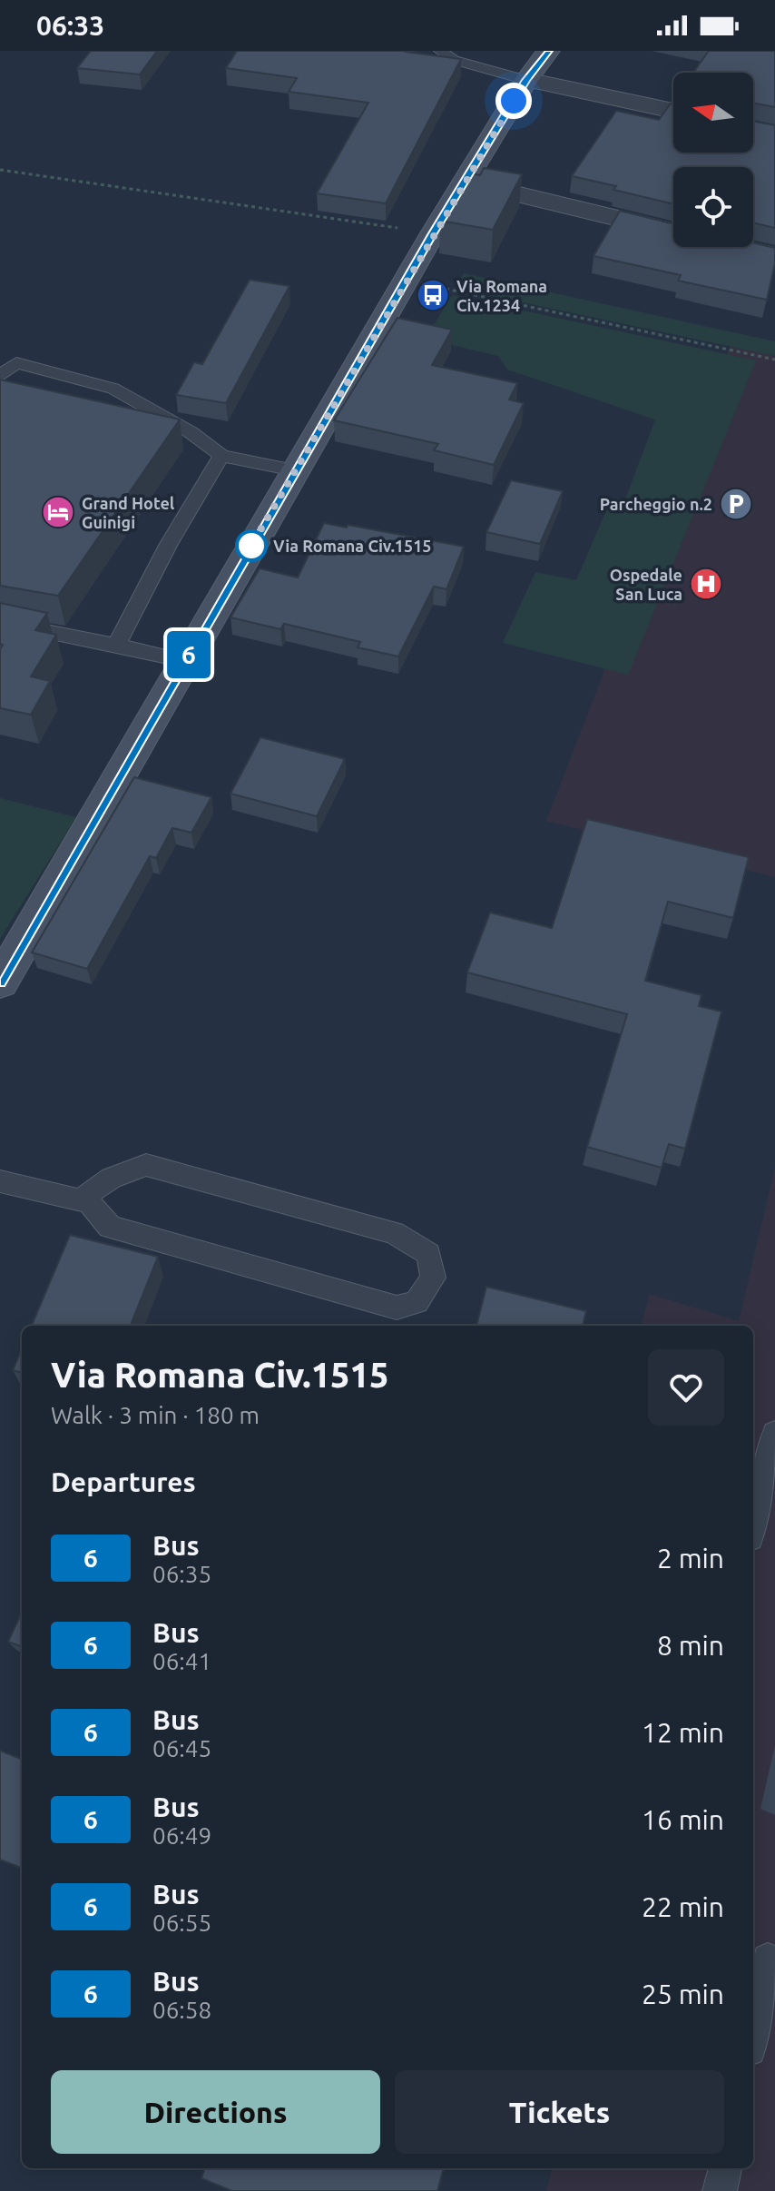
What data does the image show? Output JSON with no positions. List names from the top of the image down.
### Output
{
  "places": {
    "bus stop": ["Via Romana Civ.1234"],
    "parking": ["Parcheggio n.2"],
    "hotel": ["Grand Hotel Guinigi"],
    "other": ["Via Romana Civ.1515"],
    "hospital": ["Ospedale San Luca"]
  },
  "lines": ["bus line 6"],
  "north": "left",
  "page": {
    "status": "06:33",
    "on_map": "6",
    "heading": [
      ["Via Romana Civ.1515", "Walk · 3 min · 180 m"],
      "Departures"
    ],
    "list": [
      {
        "mark": "6",
        "name": "Bus",
        "note": "06:35",
        "value": "2 min"
      },
      {
        "mark": "6",
        "name": "Bus",
        "note": "06:41",
        "value": "8 min"
      },
      {
        "mark": "6",
        "name": "Bus",
        "note": "06:45",
        "value": "12 min"
      },
      {
        "mark": "6",
        "name": "Bus",
        "note": "06:49",
        "value": "16 min"
      },
      {
        "mark": "6",
        "name": "Bus",
        "note": "06:55",
        "value": "22 min"
      },
      {
        "mark": "6",
        "name": "Bus",
        "note": "06:58",
        "value": "25 min"
      }
    ],
    "buttons": ["Directions", "Tickets"]
  }
}
